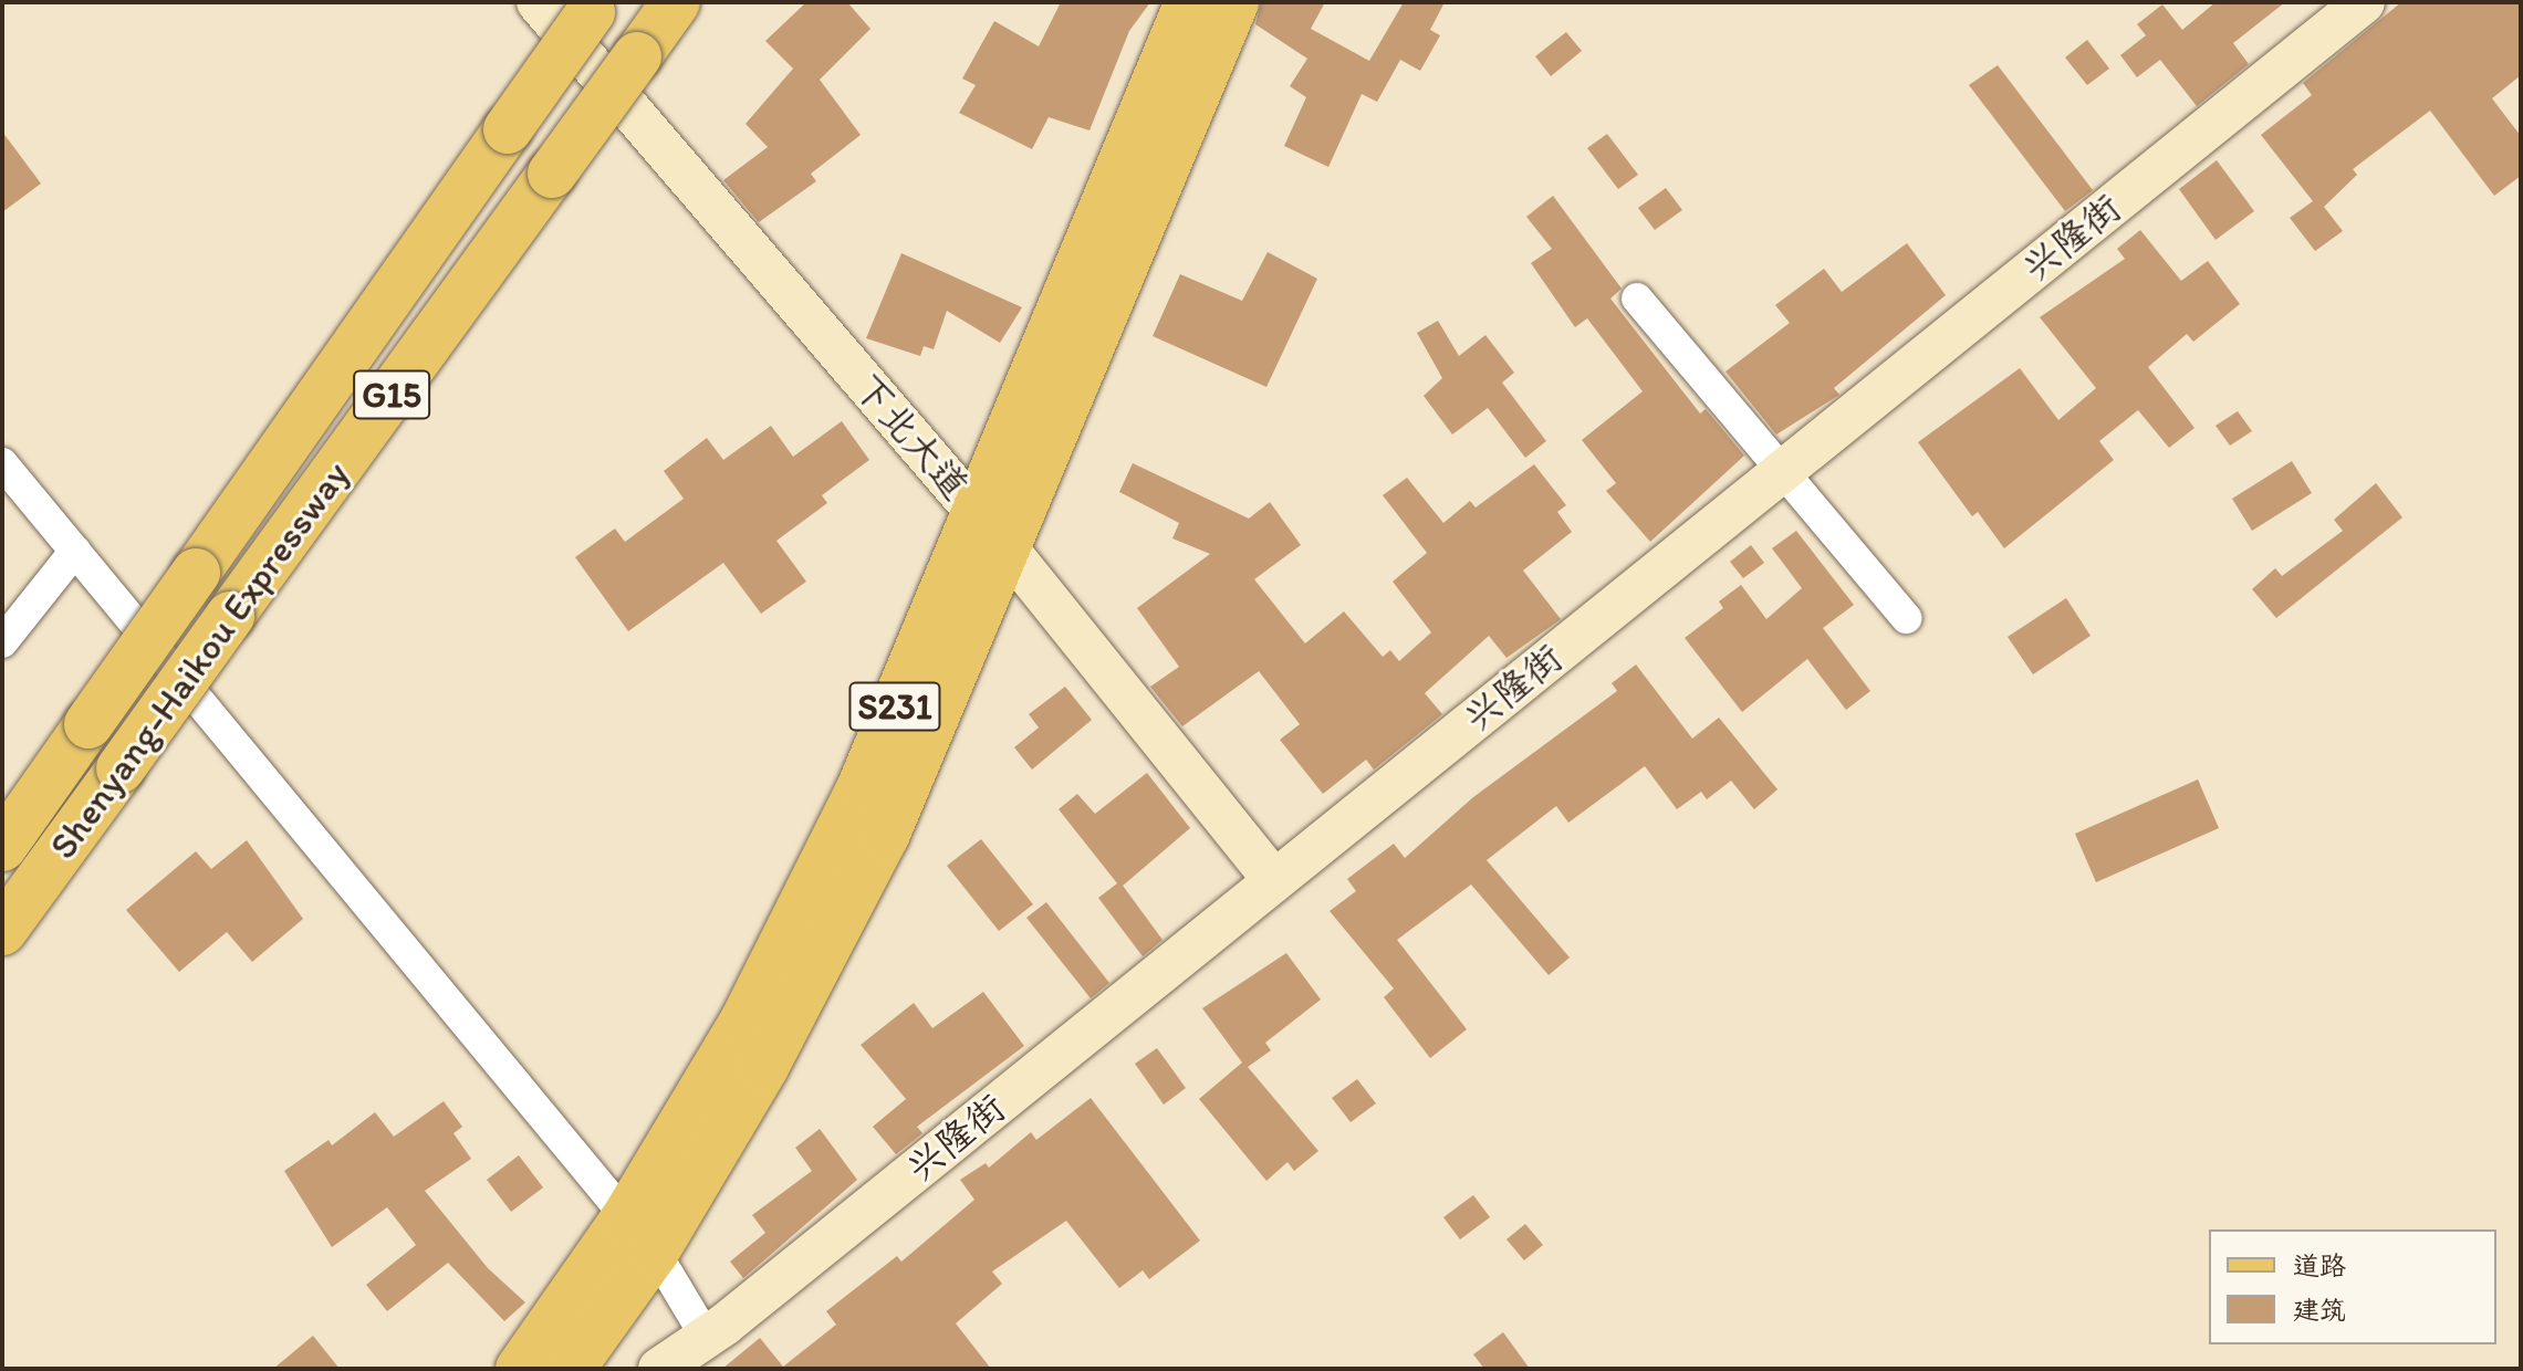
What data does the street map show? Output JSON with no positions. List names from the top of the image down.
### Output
{
  "streets": {
    "main road": ["G15", "Shenyang-Haikou Expressway", "S231"],
    "street": ["兴隆街", "下北大道"]
  },
  "crossings": [
    ["兴隆街", "下北大道"],
    ["下北大道", "S231"]
  ],
  "legend": ["道路", "建筑"]
}
